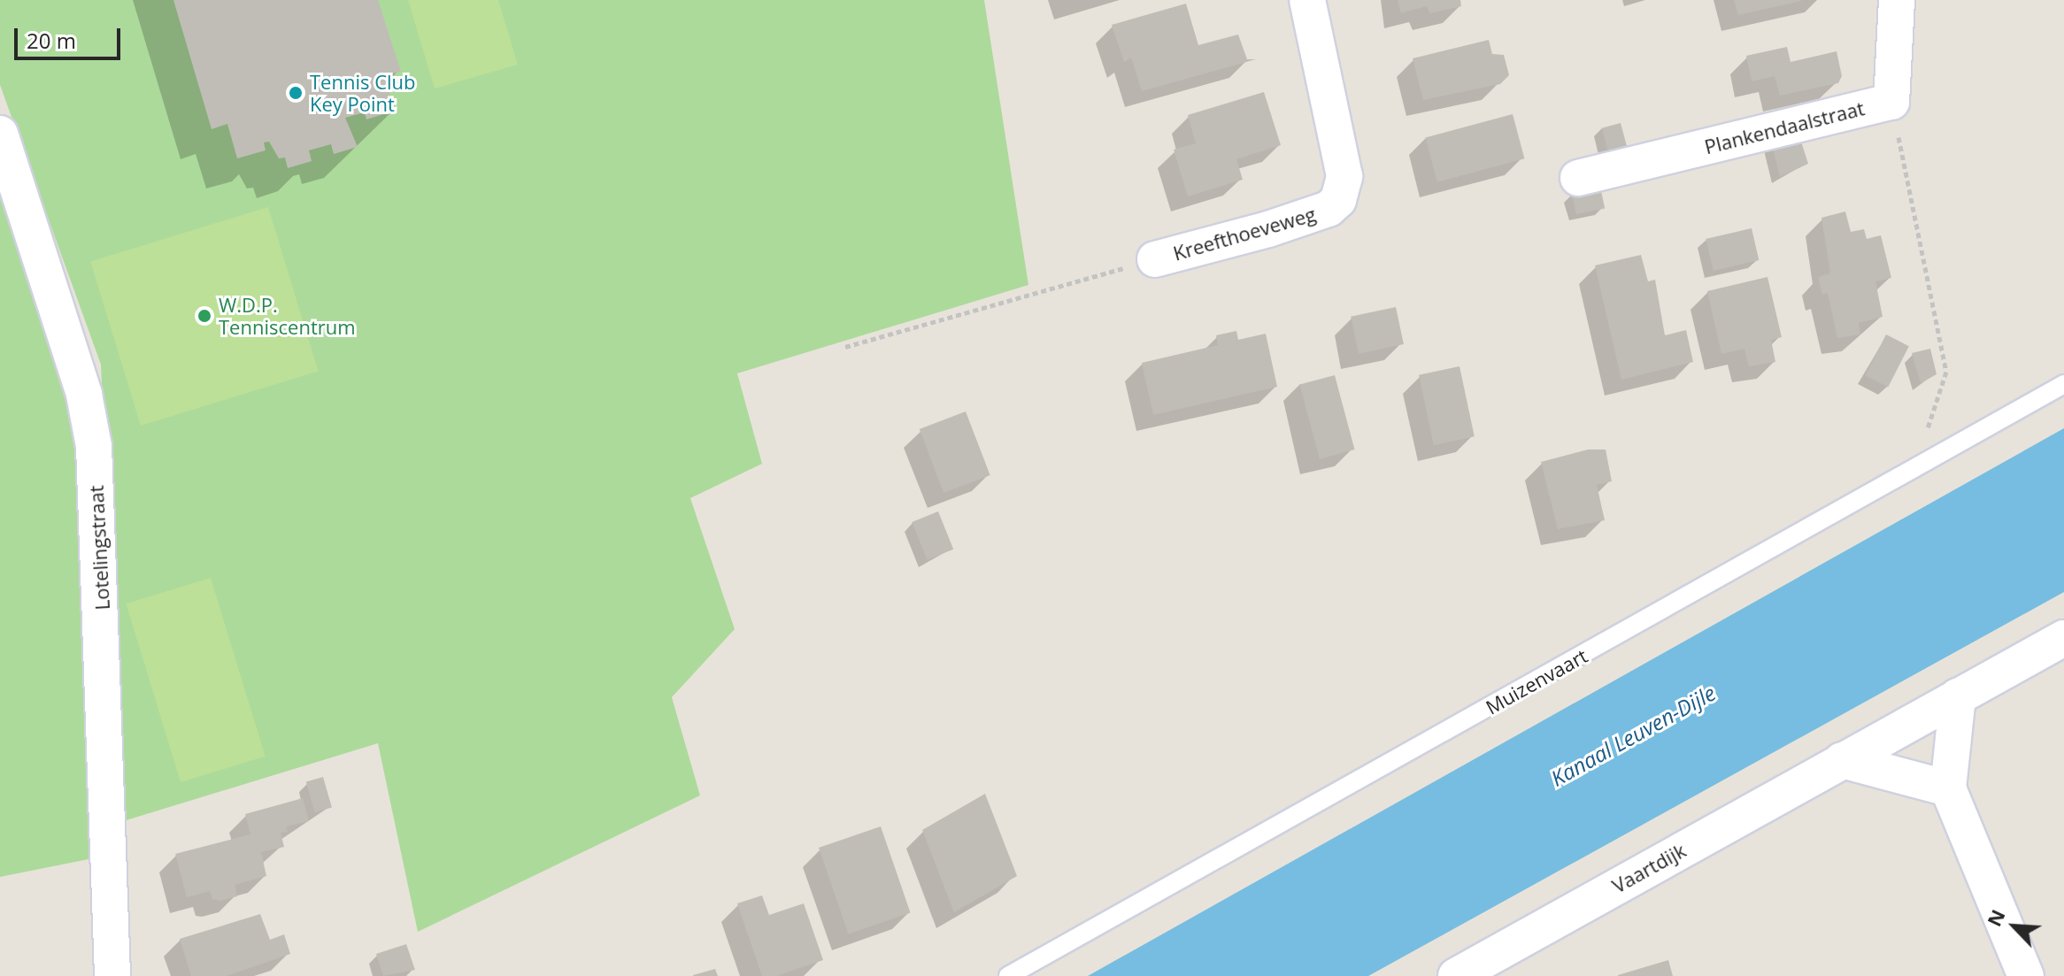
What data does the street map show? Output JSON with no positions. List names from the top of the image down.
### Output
{
  "streets": {
    "street": [
      "Plankendaalstraat",
      "Kreefthoeveweg",
      "Lotelingstraat",
      "Vaartdijk"
    ],
    "lane": ["Muizenvaart"]
  },
  "water": ["Kanaal Leuven-Dijle"],
  "places": ["Tennis Club Key Point", "W.D.P. Tenniscentrum"],
  "scale_bar": "20 m",
  "north": "top left"
}
